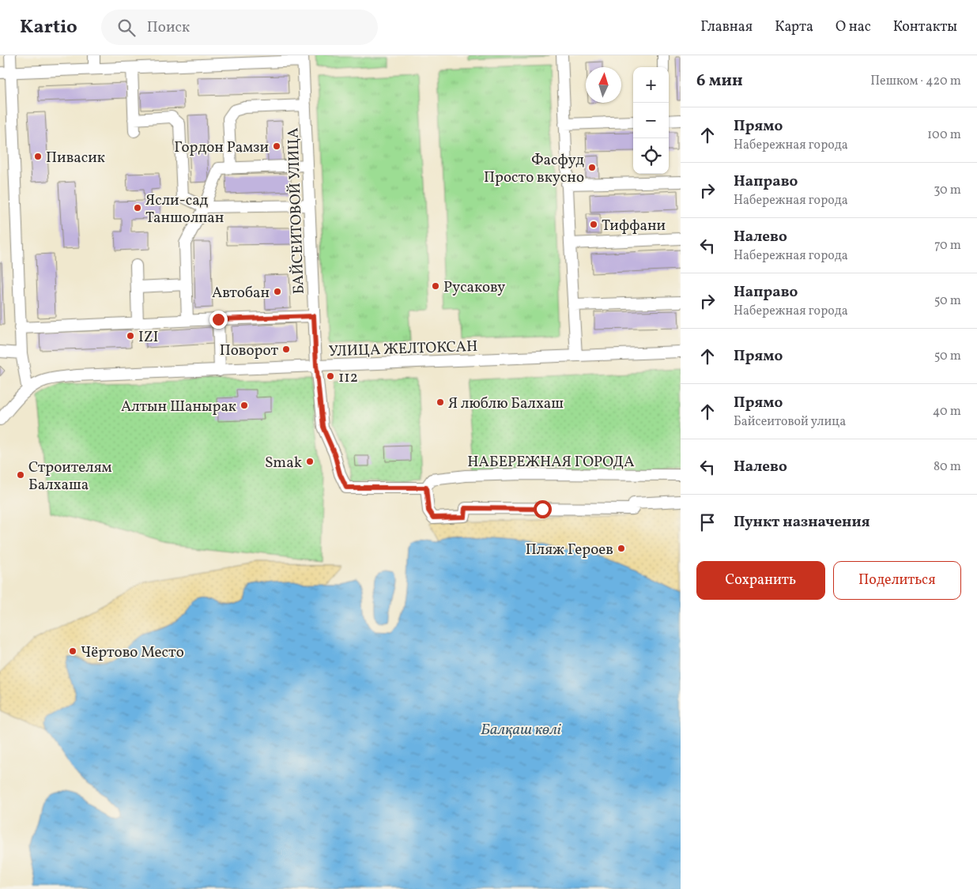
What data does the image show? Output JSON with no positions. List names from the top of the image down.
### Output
{
  "streets": {
    "street": ["БАЙСЕИТОВОЙ УЛИЦА", "УЛИЦА ЖЕЛТОКСАН", "НАБЕРЕЖНАЯ ГОРОДА"]
  },
  "crossings": [
    ["БАЙСЕИТОВОЙ УЛИЦА", "УЛИЦА ЖЕЛТОКСАН"],
    ["БАЙСЕИТОВОЙ УЛИЦА", "НАБЕРЕЖНАЯ ГОРОДА"]
  ],
  "water": ["Балқаш көлі"],
  "places": [
    "Гордон Рамзи",
    "Пивасик",
    "Фасфуд Просто вкусно",
    "Ясли-сад Таншолпан",
    "Тиффани",
    "Русакову",
    "Автобан",
    "IZI",
    "Поворот",
    "112",
    "Я люблю Балхаш",
    "Алтын Шанырак",
    "Smak",
    "Строителям Балхаша",
    "Пляж Героев",
    "Чёртово Место"
  ],
  "north": "top",
  "page": {
    "header": "Kartio",
    "search": "Поиск",
    "nav": [
      "Главная",
      "Карта",
      "О нас",
      "Контакты"
    ],
    "heading": ["6 мин", "Пешком · 420 m"],
    "map_buttons": ["+", "−"],
    "list": [
      ["Прямо", "Набережная города", "100 m"],
      ["Направо", "Набережная города", "30 m"],
      ["Налево", "Набережная города", "70 m"],
      ["Направо", "Набережная города", "50 m"],
      ["Прямо", "50 m"],
      ["Прямо", "Байсеитовой улица", "40 m"],
      ["Налево", "80 m"],
      "Пункт назначения"
    ],
    "buttons": ["Сохранить", "Поделиться"]
  }
}
